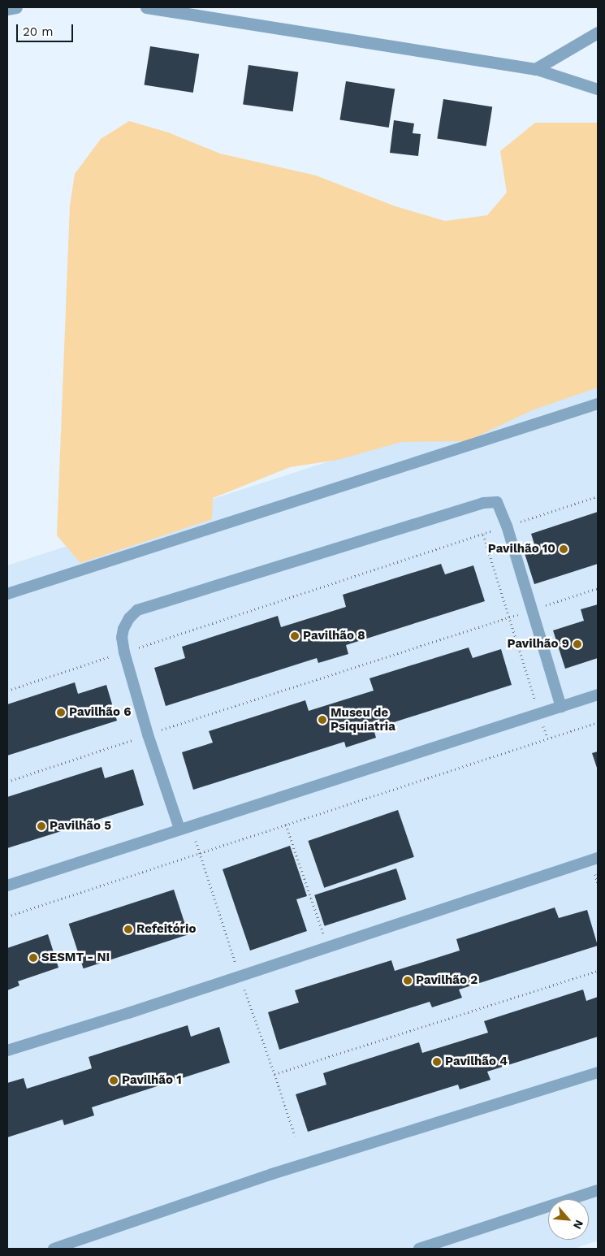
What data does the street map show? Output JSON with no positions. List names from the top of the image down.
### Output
{
  "places": [
    "Pavilhão 10",
    "Pavilhão 8",
    "Pavilhão 9",
    "Pavilhão 6",
    "Museu de Psiquiatria",
    "Pavilhão 5",
    "Refeitório",
    "SESMT - NI",
    "Pavilhão 2",
    "Pavilhão 4",
    "Pavilhão 1"
  ],
  "scale_bar": "20 m",
  "north": "bottom right"
}
